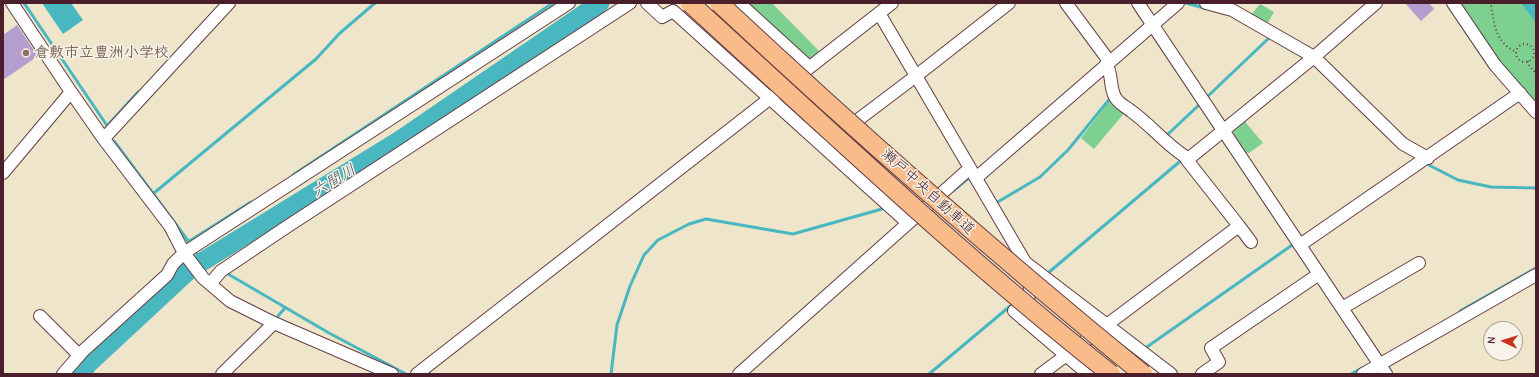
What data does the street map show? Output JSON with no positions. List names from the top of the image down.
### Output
{
  "streets": {
    "highway": ["瀬戸中央自動車道"]
  },
  "water": ["六間川"],
  "places": ["倉敷市立豊洲小学校"],
  "north": "left"
}
